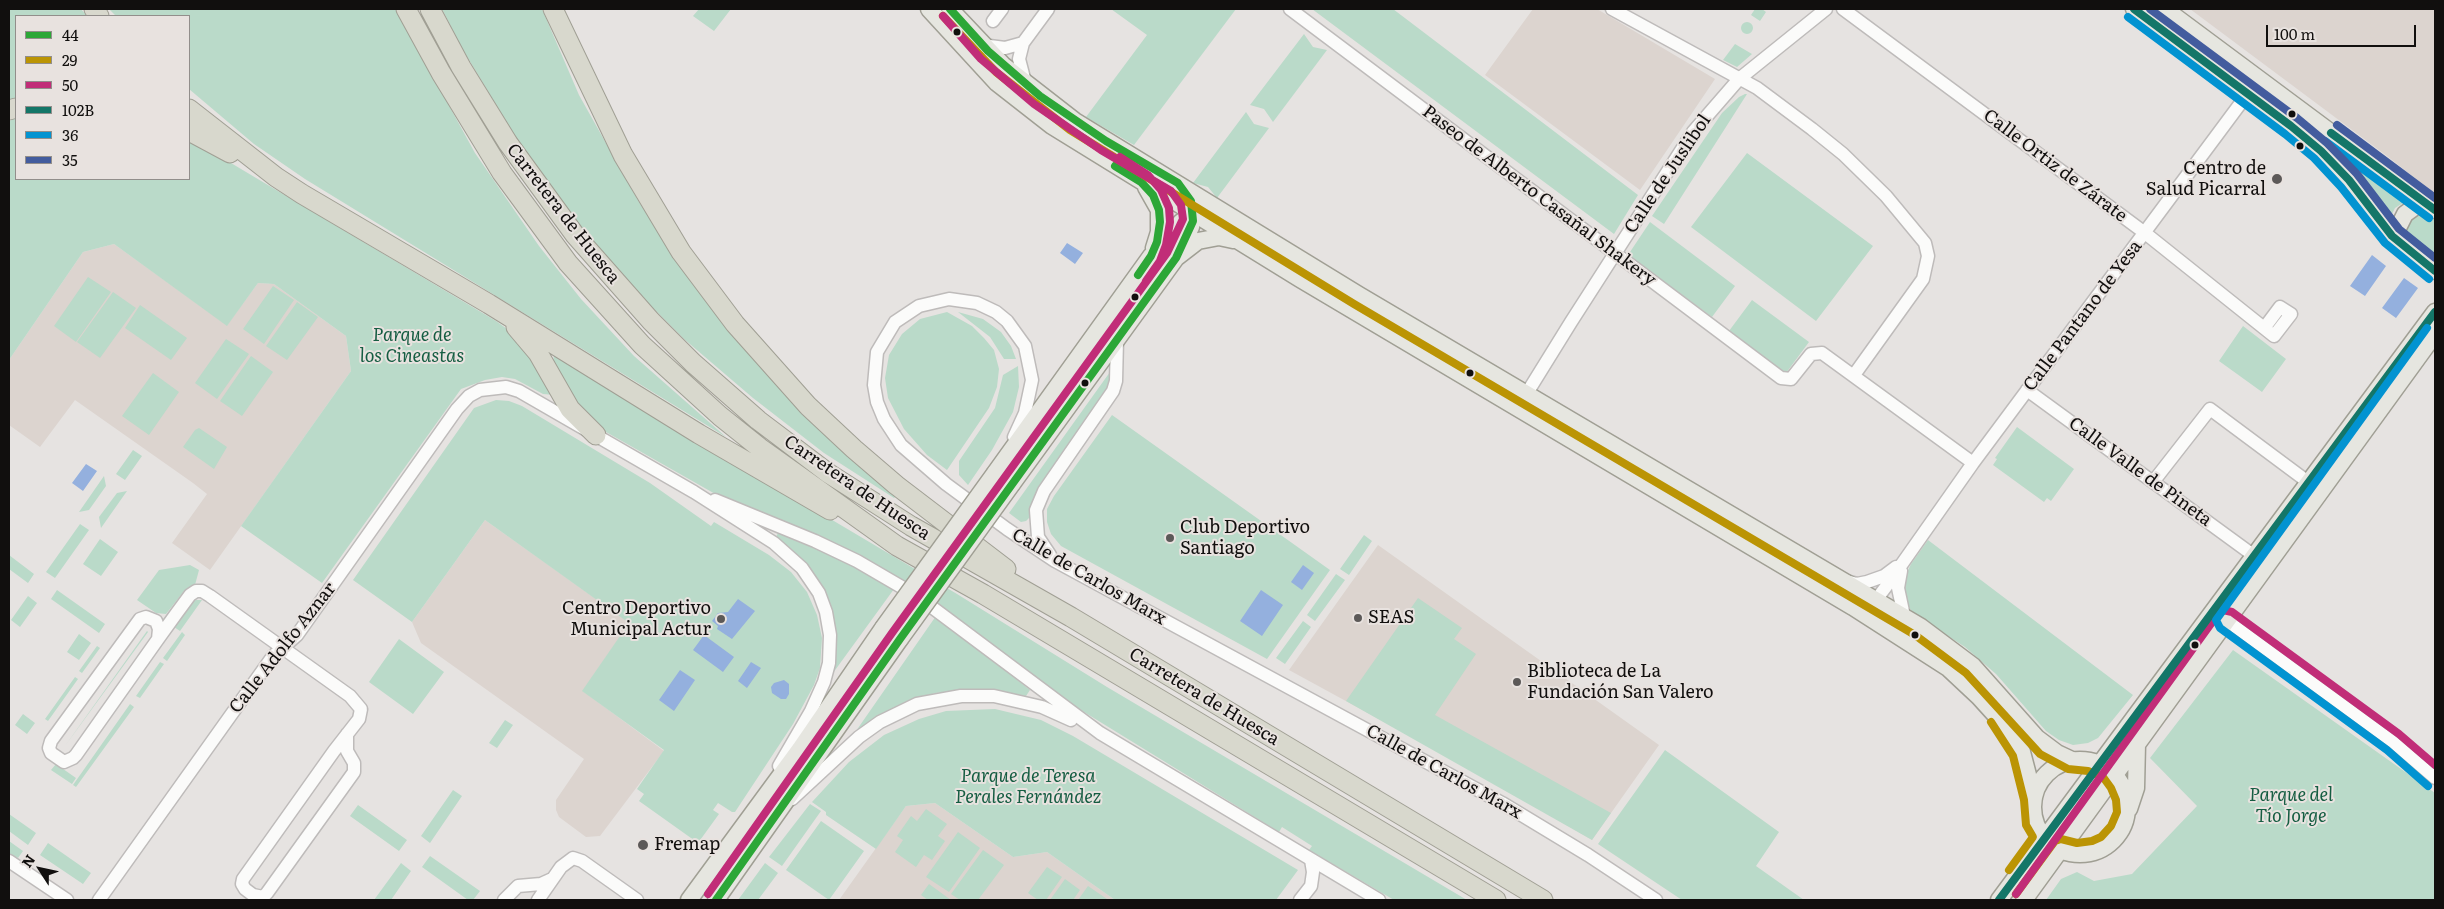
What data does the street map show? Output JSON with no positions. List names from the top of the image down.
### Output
{
  "streets": {
    "highway": ["Carretera de Huesca"],
    "street": [
      "Calle Ortiz de Zárate",
      "Calle de Juslibol",
      "Paseo de Alberto Casañal Shakery",
      "Calle Pantano de Yesa",
      "Calle Valle de Pineta",
      "Calle de Carlos Marx",
      "Calle Adolfo Aznar"
    ]
  },
  "crossings": [
    ["Calle Ortiz de Zárate", "Calle Pantano de Yesa"],
    ["Calle de Juslibol", "Paseo de Alberto Casañal Shakery"],
    ["Calle Pantano de Yesa", "Calle Valle de Pineta"]
  ],
  "parks": ["Parque de los Cineastas", "Parque de Teresa Perales Fernández", "Parque del Tío Jorge"],
  "places": [
    "Centro de Salud Picarral",
    "Club Deportivo Santiago",
    "SEAS",
    "Centro Deportivo Municipal Actur",
    "Biblioteca de La Fundación San Valero",
    "Fremap"
  ],
  "lines": [
    "transit line 44",
    "transit line 102B",
    "transit line 35",
    "transit line 29",
    "transit line 50",
    "transit line 36"
  ],
  "legend": [
    "44",
    "29",
    "50",
    "102B",
    "36",
    "35"
  ],
  "scale_bar": "100 m",
  "north": "top left"
}
